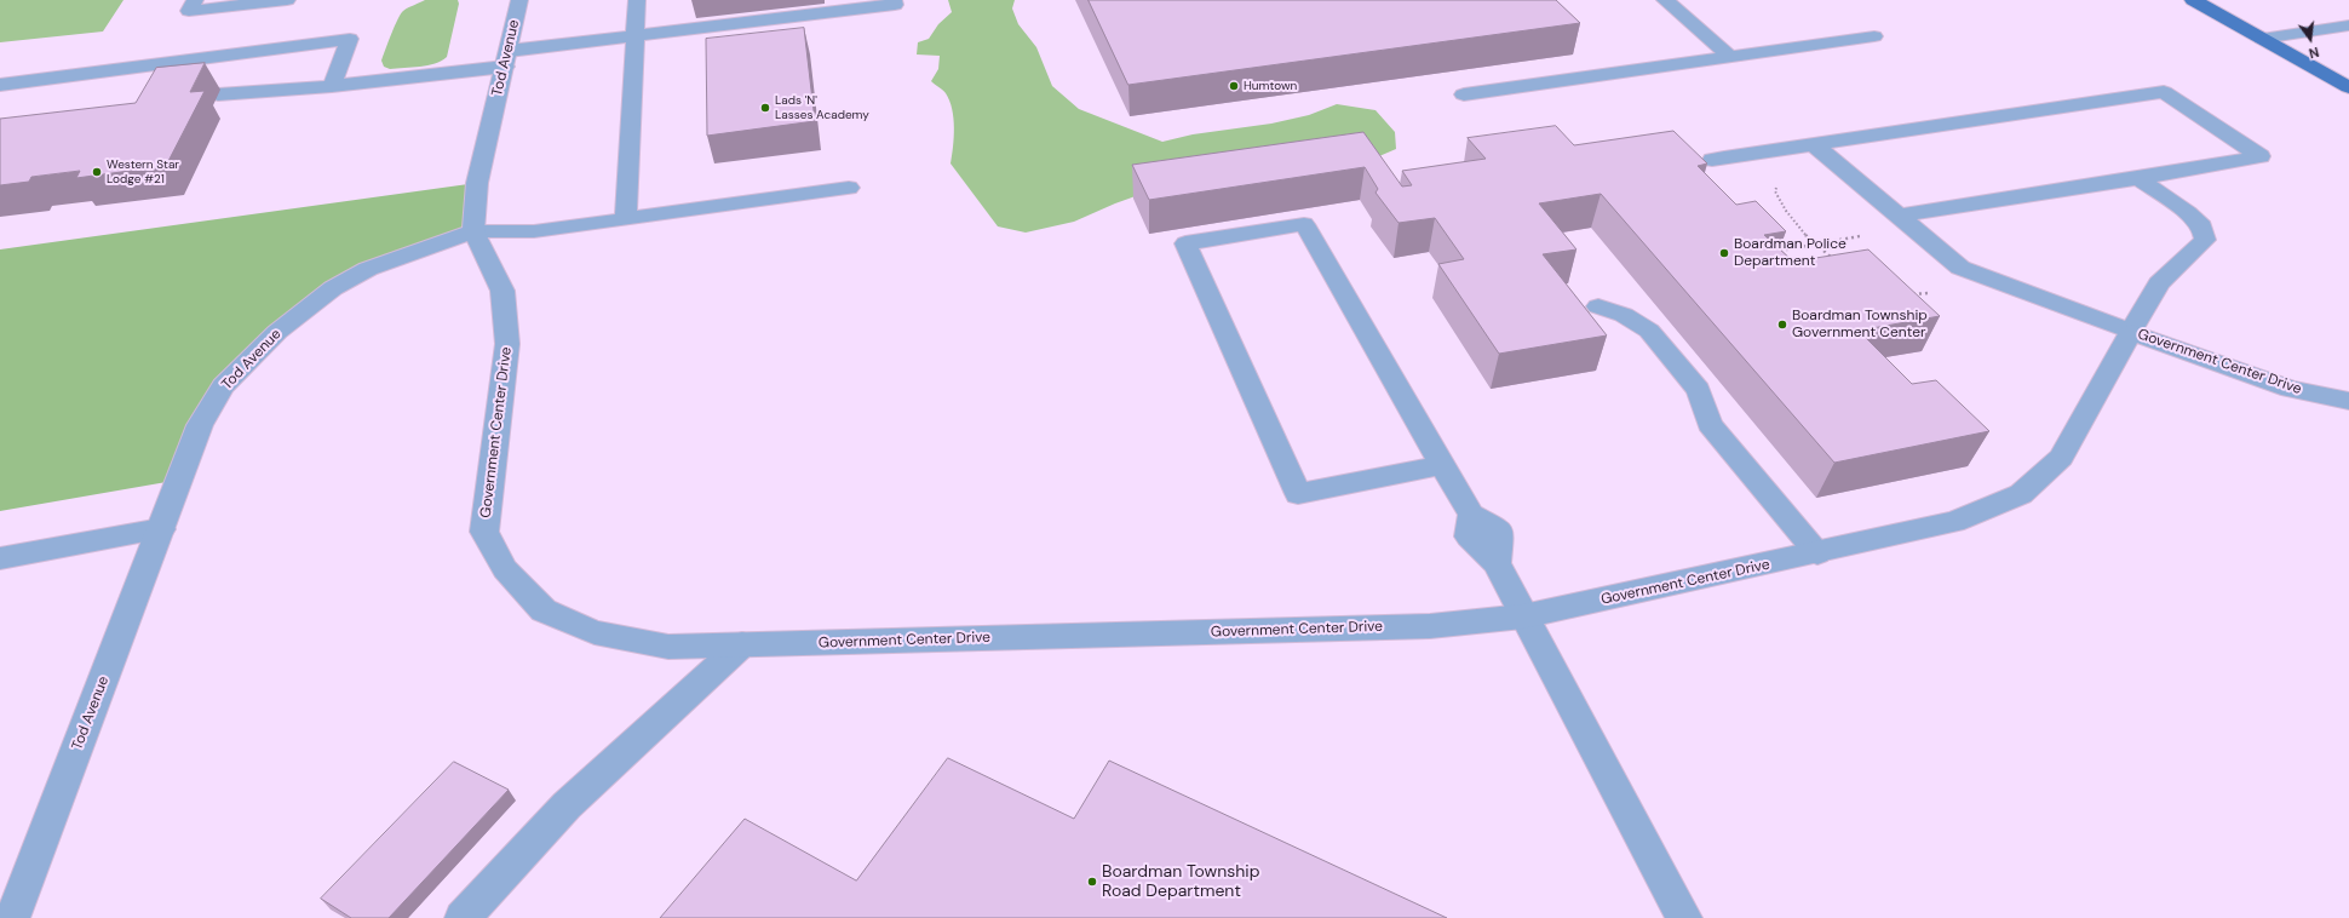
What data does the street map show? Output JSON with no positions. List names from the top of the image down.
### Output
{
  "streets": {
    "street": ["Tod Avenue", "Government Center Drive"]
  },
  "crossings": [
    ["Tod Avenue", "Government Center Drive"]
  ],
  "places": [
    "Humtown",
    "Lads 'N' Lasses Academy",
    "Western Star Lodge #21",
    "Boardman Police Department",
    "Boardman Township Government Center",
    "Boardman Township Road Department"
  ],
  "north": "bottom"
}
